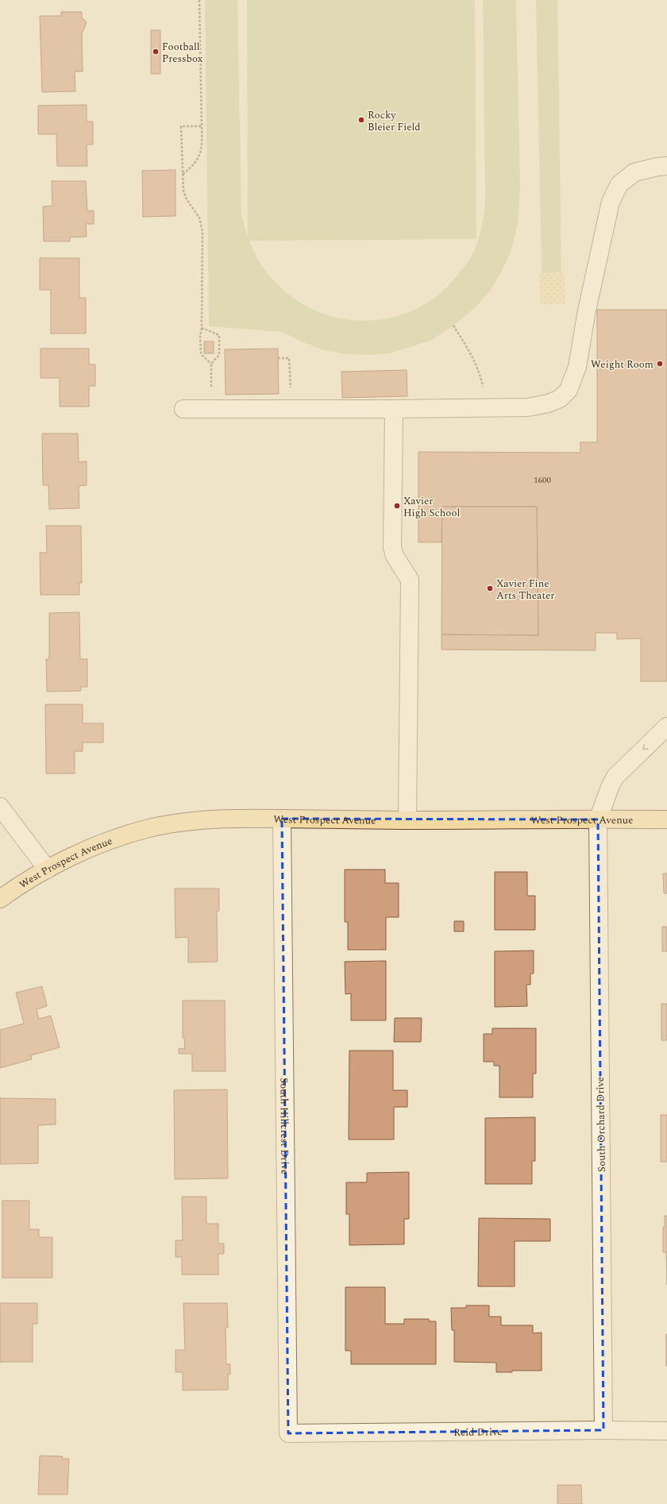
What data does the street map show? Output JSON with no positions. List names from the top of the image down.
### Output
{
  "streets": {
    "main road": ["West Prospect Avenue"],
    "street": ["South Orchard Drive", "South Hillcrest Drive", "Reid Drive"]
  },
  "crossings": [
    ["West Prospect Avenue", "South Orchard Drive"],
    ["West Prospect Avenue", "South Hillcrest Drive"],
    ["South Orchard Drive", "Reid Drive"],
    ["South Hillcrest Drive", "Reid Drive"]
  ],
  "places": [
    "Football Pressbox",
    "Rocky Bleier Field",
    "Weight Room",
    "Xavier High School",
    "Xavier Fine Arts Theater"
  ],
  "house_numbers": ["1600"]
}
